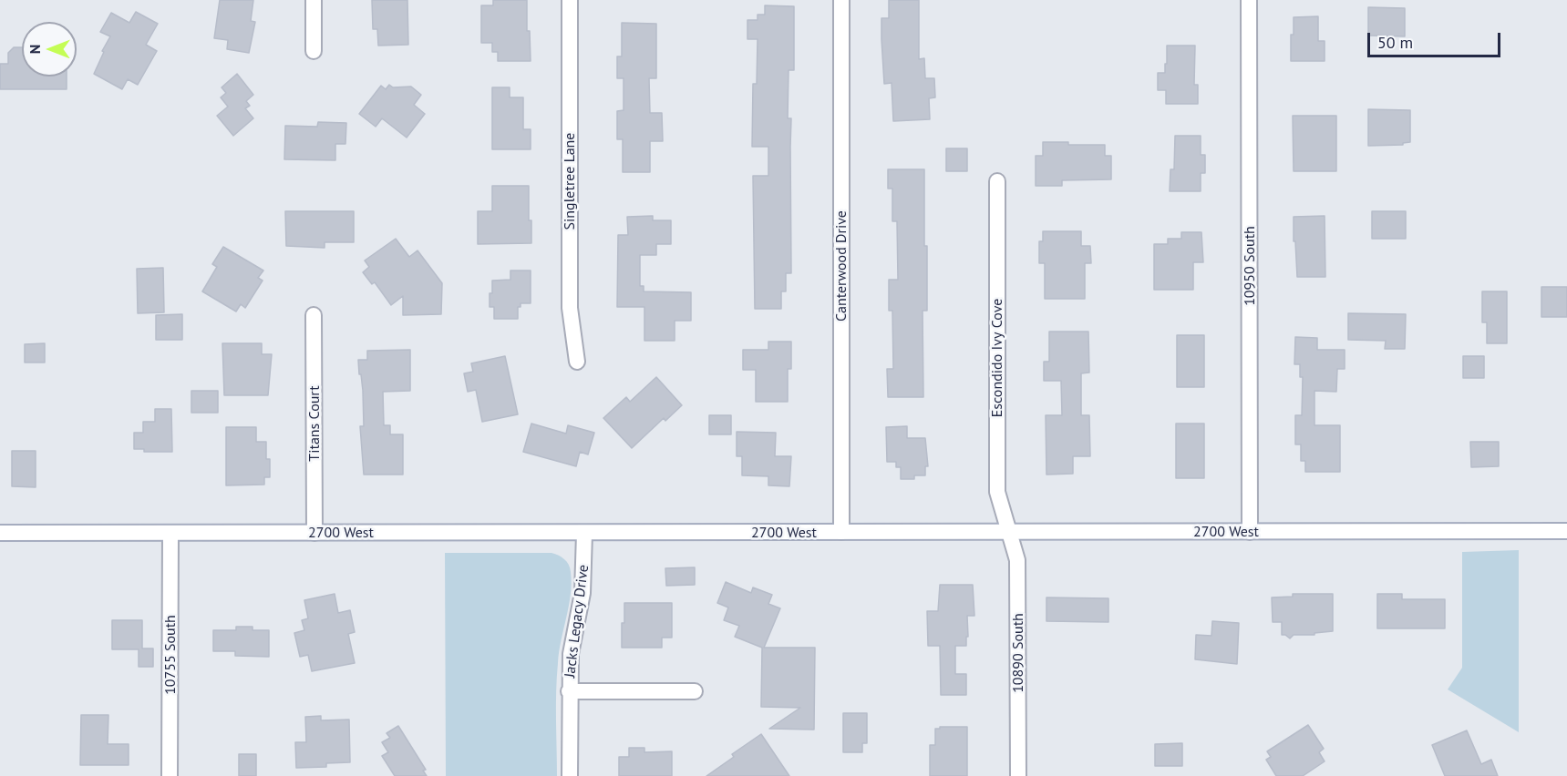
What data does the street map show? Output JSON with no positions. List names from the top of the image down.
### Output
{
  "streets": {
    "street": [
      "Singletree Lane",
      "Canterwood Drive",
      "10950 South",
      "Escondido Ivy Cove",
      "Titans Court",
      "2700 West",
      "Jacks Legacy Drive",
      "10890 South",
      "10755 South"
    ]
  },
  "crossings": [
    ["Canterwood Drive", "2700 West"],
    ["10950 South", "2700 West"],
    ["Escondido Ivy Cove", "2700 West"],
    ["Escondido Ivy Cove", "10890 South"],
    ["Titans Court", "2700 West"],
    ["2700 West", "Jacks Legacy Drive"],
    ["2700 West", "10890 South"],
    ["2700 West", "10755 South"]
  ],
  "scale_bar": "50 m",
  "north": "left"
}
